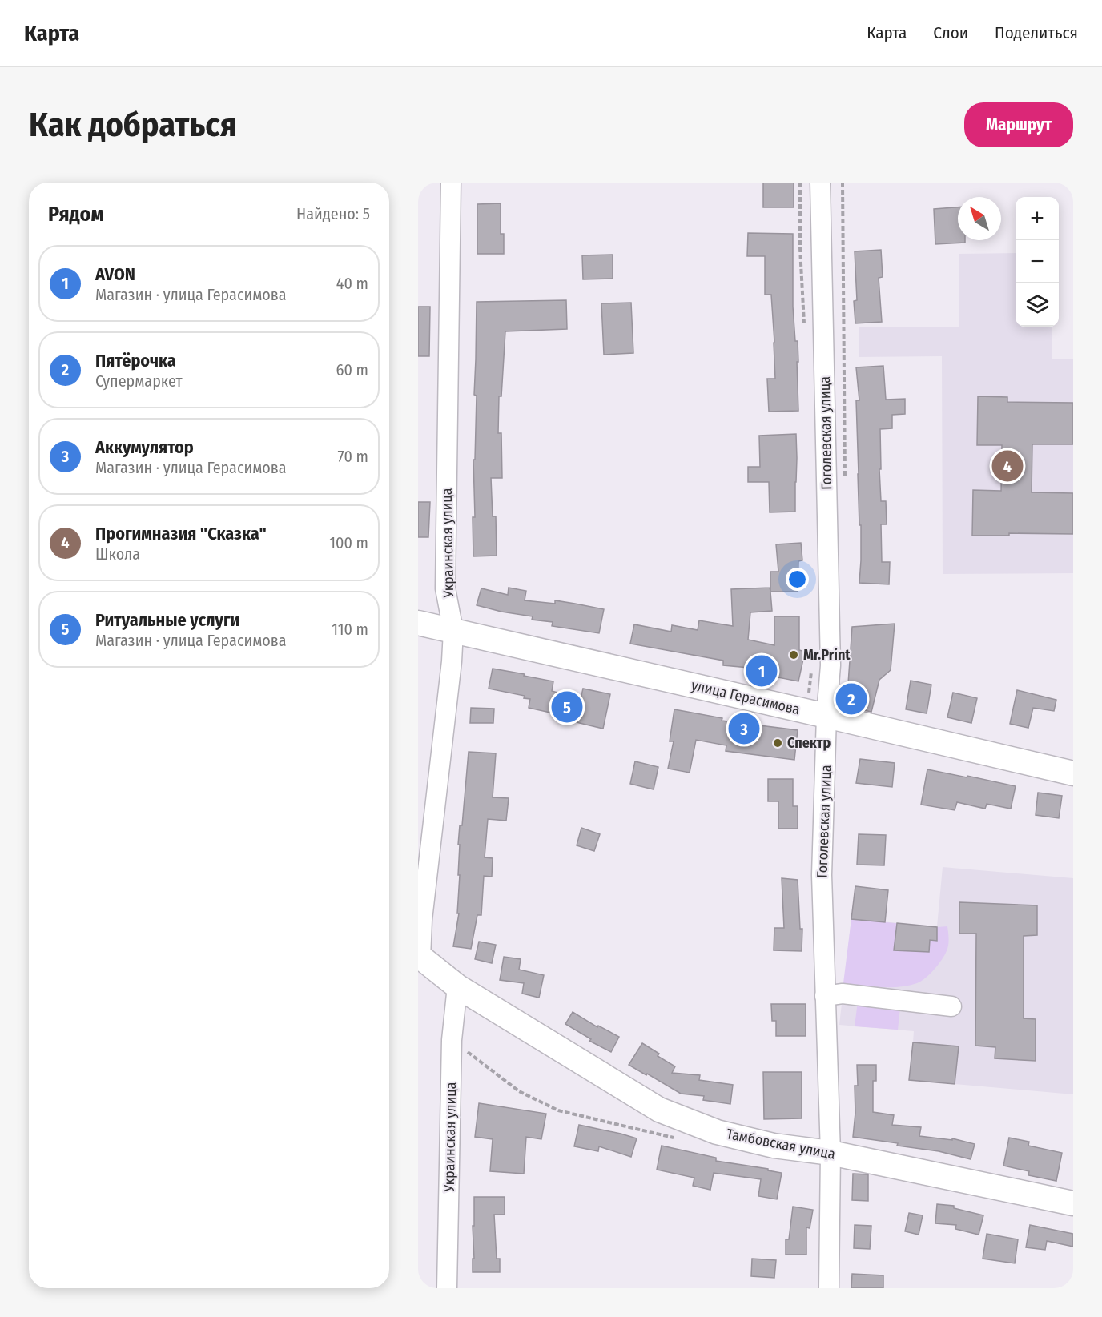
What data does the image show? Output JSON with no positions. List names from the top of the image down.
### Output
{
  "streets": {
    "main road": ["улица Герасимова", "Тамбовская улица"],
    "street": ["Гоголевская улица", "Украинская улица"]
  },
  "crossings": [
    ["Гоголевская улица", "улица Герасимова"],
    ["Гоголевская улица", "Тамбовская улица"],
    ["Украинская улица", "улица Герасимова"],
    ["Украинская улица", "Тамбовская улица"]
  ],
  "places": ["Mr.Print", "Спектр"],
  "north": "top left",
  "page": {
    "header": "Карта",
    "nav": ["Карта", "Слои", "Поделиться"],
    "buttons": "Маршрут",
    "title": "Как добраться",
    "heading": ["Рядом", "Найдено: 5"],
    "map_buttons": ["+", "−"],
    "list": [
      {
        "mark": "1",
        "name": "AVON",
        "note": "Магазин · улица Герасимова",
        "value": "40 m"
      },
      {
        "mark": "2",
        "name": "Пятёрочка",
        "note": "Супермаркет",
        "value": "60 m"
      },
      {
        "mark": "3",
        "name": "Аккумулятор",
        "note": "Магазин · улица Герасимова",
        "value": "70 m"
      },
      {
        "mark": "4",
        "name": "Прогимназия \"Сказка\"",
        "note": "Школа",
        "value": "100 m"
      },
      {
        "mark": "5",
        "name": "Ритуальные услуги",
        "note": "Магазин · улица Герасимова",
        "value": "110 m"
      }
    ],
    "pins": [
      "4",
      "1",
      "2",
      "5",
      "3"
    ]
  }
}
